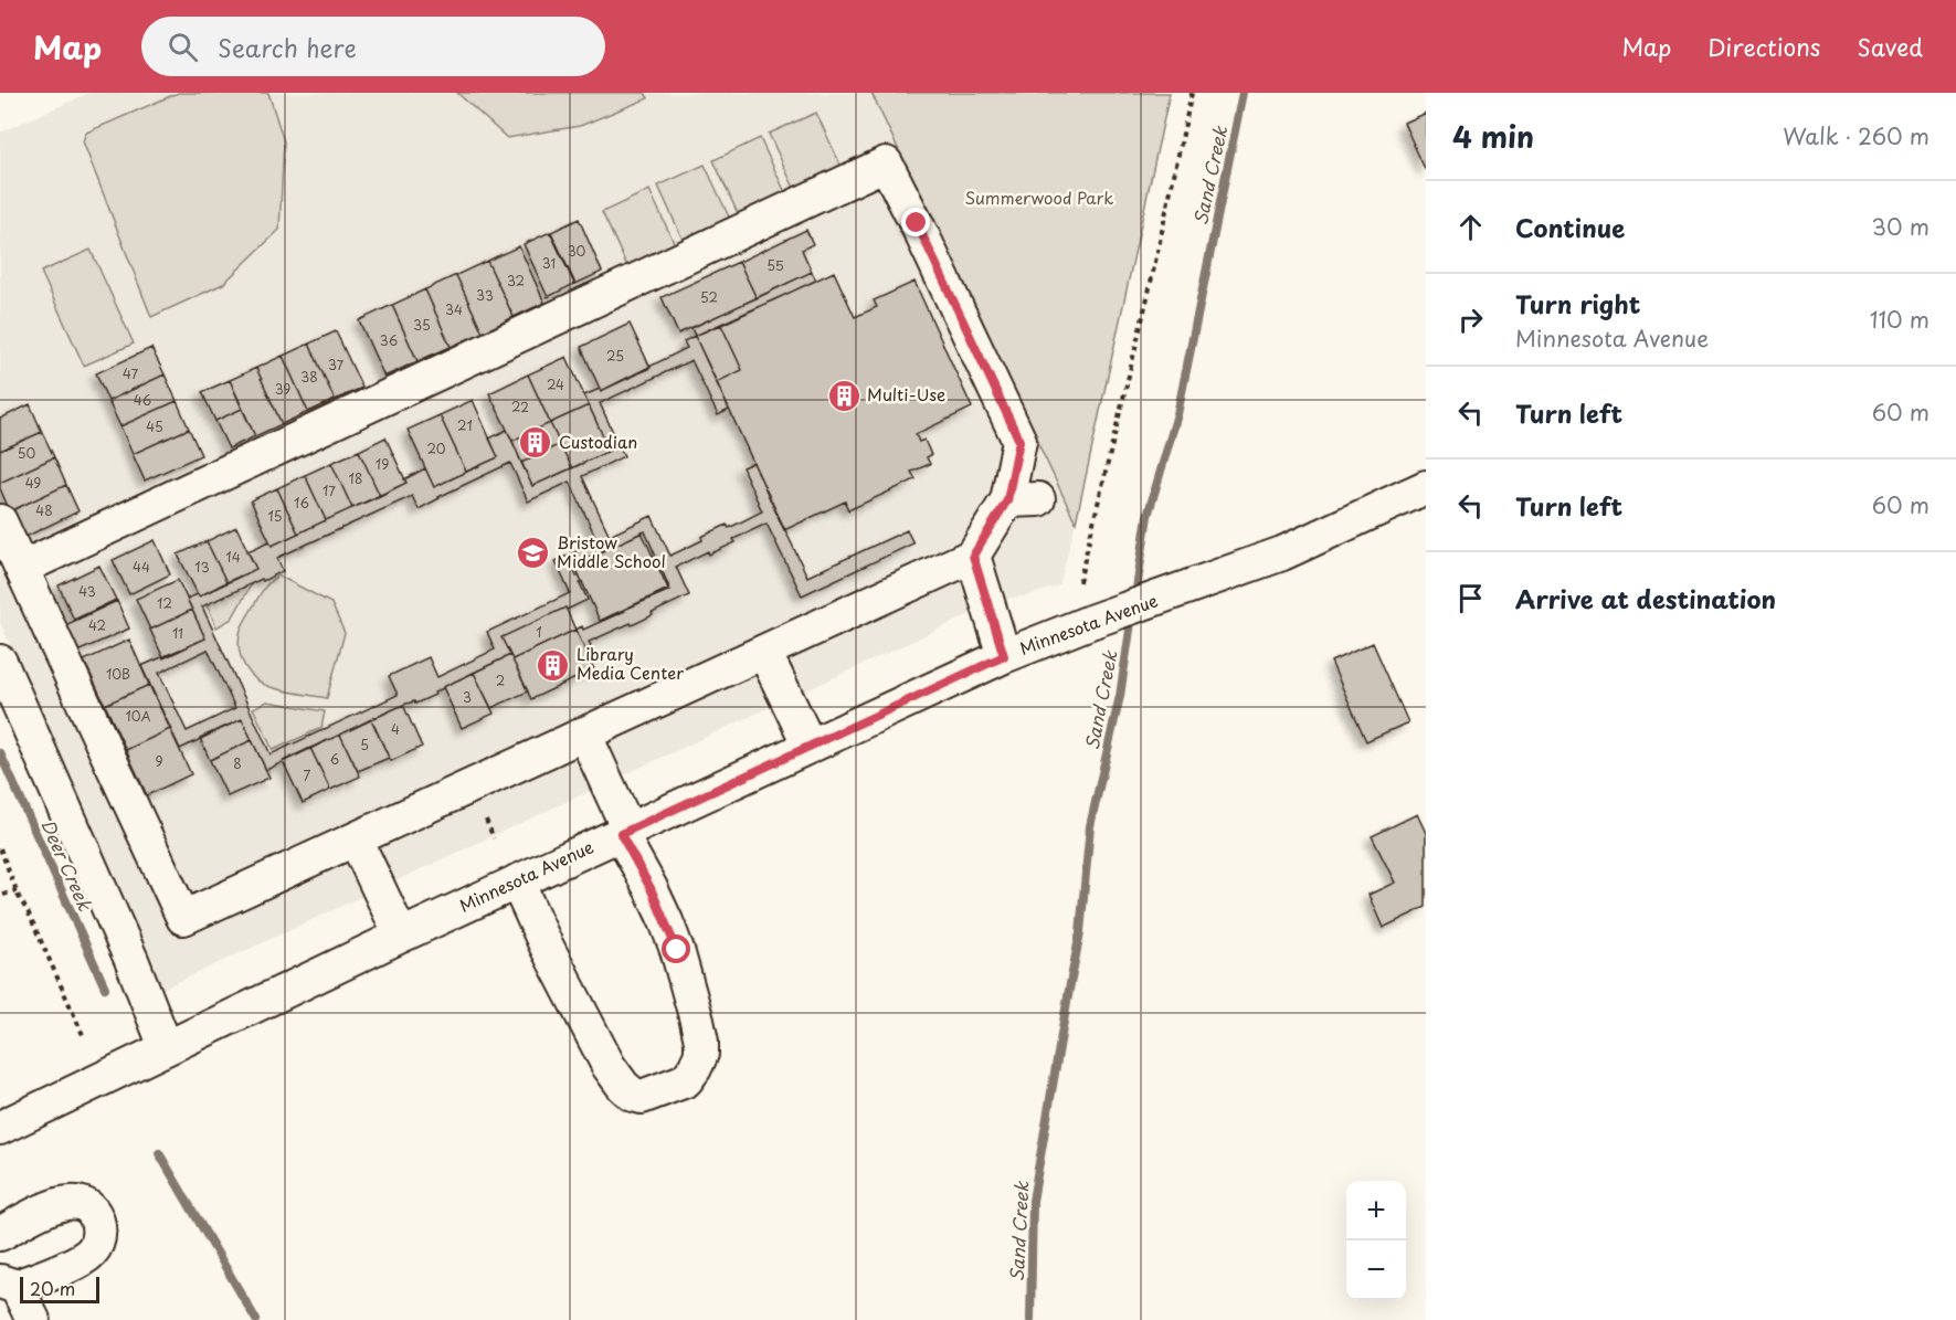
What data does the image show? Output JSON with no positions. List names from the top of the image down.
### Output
{
  "streets": {
    "street": ["Minnesota Avenue"]
  },
  "water": ["Sand Creek", "Deer Creek"],
  "parks": ["Summerwood Park"],
  "places": {
    "building": ["Multi-Use", "Custodian", "Library Media Center"],
    "school or university": ["Bristow Middle School"]
  },
  "house_numbers": [
    "30",
    "31",
    "55",
    "32",
    "33",
    "52",
    "34",
    "35",
    "36",
    "25",
    "37",
    "47",
    "38",
    "24",
    "39",
    "46",
    "22",
    "21",
    "45",
    "20",
    "50",
    "19",
    "18",
    "49",
    "17",
    "16",
    "48",
    "15",
    "14",
    "44",
    "13",
    "43",
    "12",
    "42",
    "1",
    "11",
    "10B",
    "2",
    "3",
    "10A",
    "4",
    "5",
    "6",
    "9",
    "8",
    "7"
  ],
  "scale_bar": "20 m",
  "page": {
    "header": "Map",
    "search": "Search here",
    "nav": ["Map", "Directions", "Saved"],
    "heading": ["4 min", "Walk · 260 m"],
    "list": [
      ["Continue", "30 m"],
      ["Turn right", "Minnesota Avenue", "110 m"],
      ["Turn left", "60 m"],
      ["Turn left", "60 m"],
      "Arrive at destination"
    ],
    "map_buttons": ["+", "−"],
    "scale": "20 m"
  }
}
